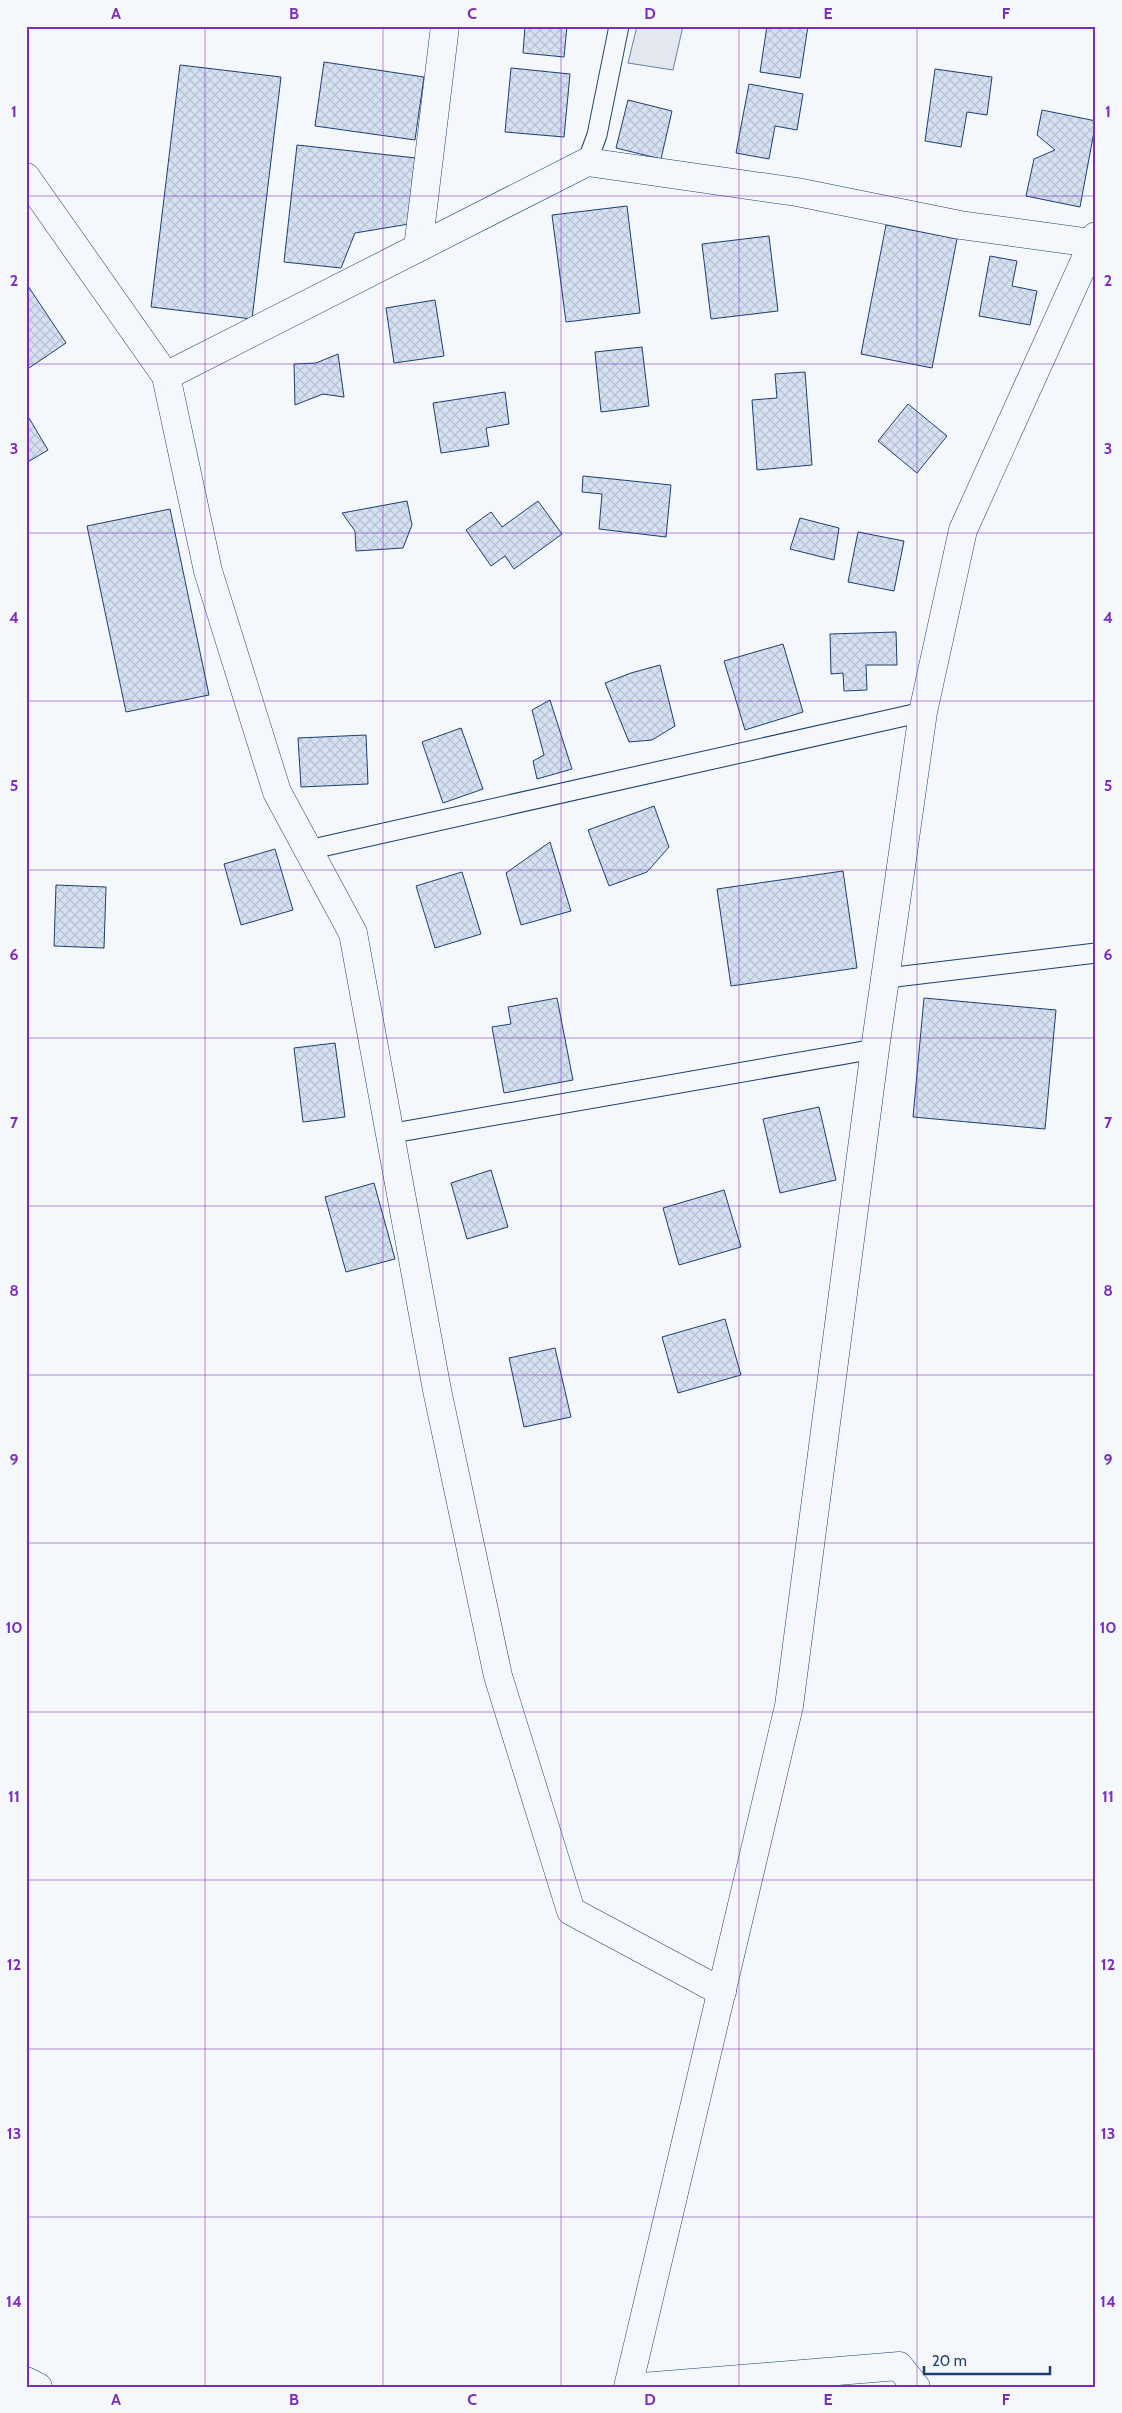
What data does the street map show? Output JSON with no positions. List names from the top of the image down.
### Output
{
  "scale_bar": "20 m",
  "grid": {
    "columns": [
      "A",
      "B",
      "C",
      "D",
      "E",
      "F"
    ],
    "rows": [
      "1",
      "2",
      "3",
      "4",
      "5",
      "6",
      "7",
      "8",
      "9",
      "10",
      "11",
      "12",
      "13",
      "14"
    ]
  }
}
